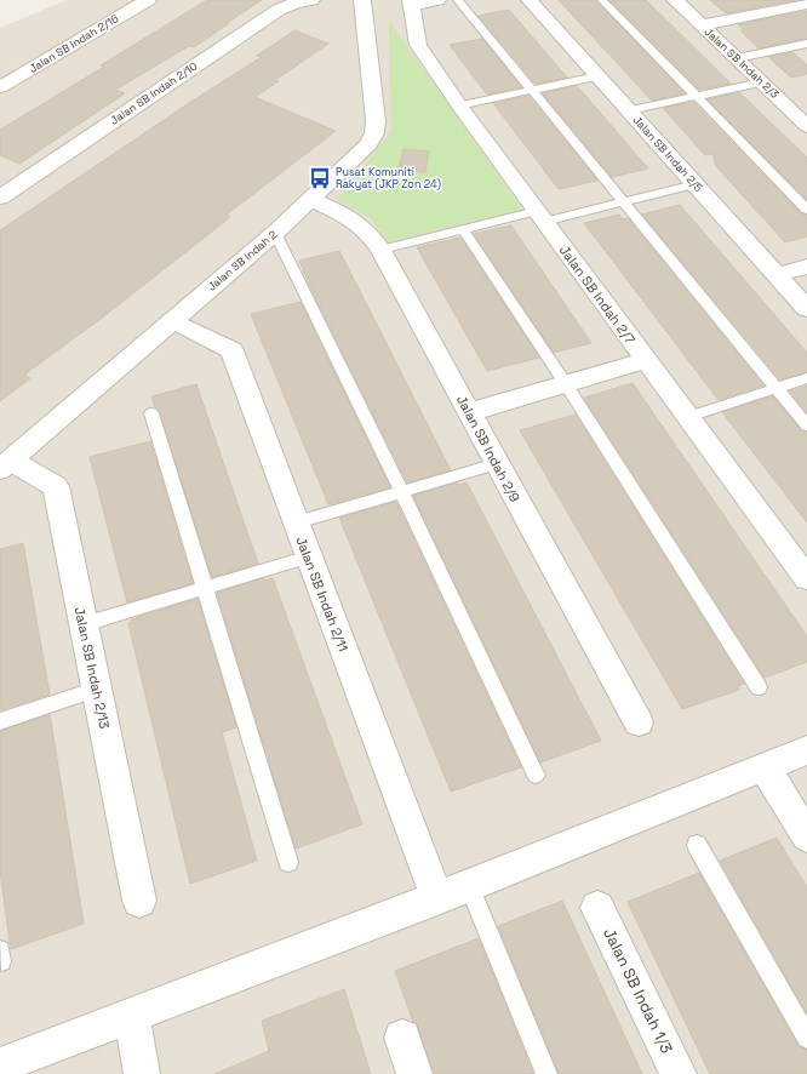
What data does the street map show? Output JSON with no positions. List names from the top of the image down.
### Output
{
  "streets": {
    "street": [
      "Jalan SB Indah 2/16",
      "Jalan SB Indah 2/3",
      "Jalan SB Indah 2/10",
      "Jalan SB Indah 2/5",
      "Jalan SB Indah 2",
      "Jalan SB Indah 2/7",
      "Jalan SB Indah 2/9",
      "Jalan SB Indah 2/11",
      "Jalan SB Indah 2/13",
      "Jalan SB Indah 1/3"
    ]
  },
  "crossings": [
    ["Jalan SB Indah 2", "Jalan SB Indah 2/9"],
    ["Jalan SB Indah 2", "Jalan SB Indah 2/11"],
    ["Jalan SB Indah 2", "Jalan SB Indah 2/13"]
  ],
  "places": {
    "bus stop": ["Pusat Komuniti Rakyat (JKP Zon 24)"]
  }
}
